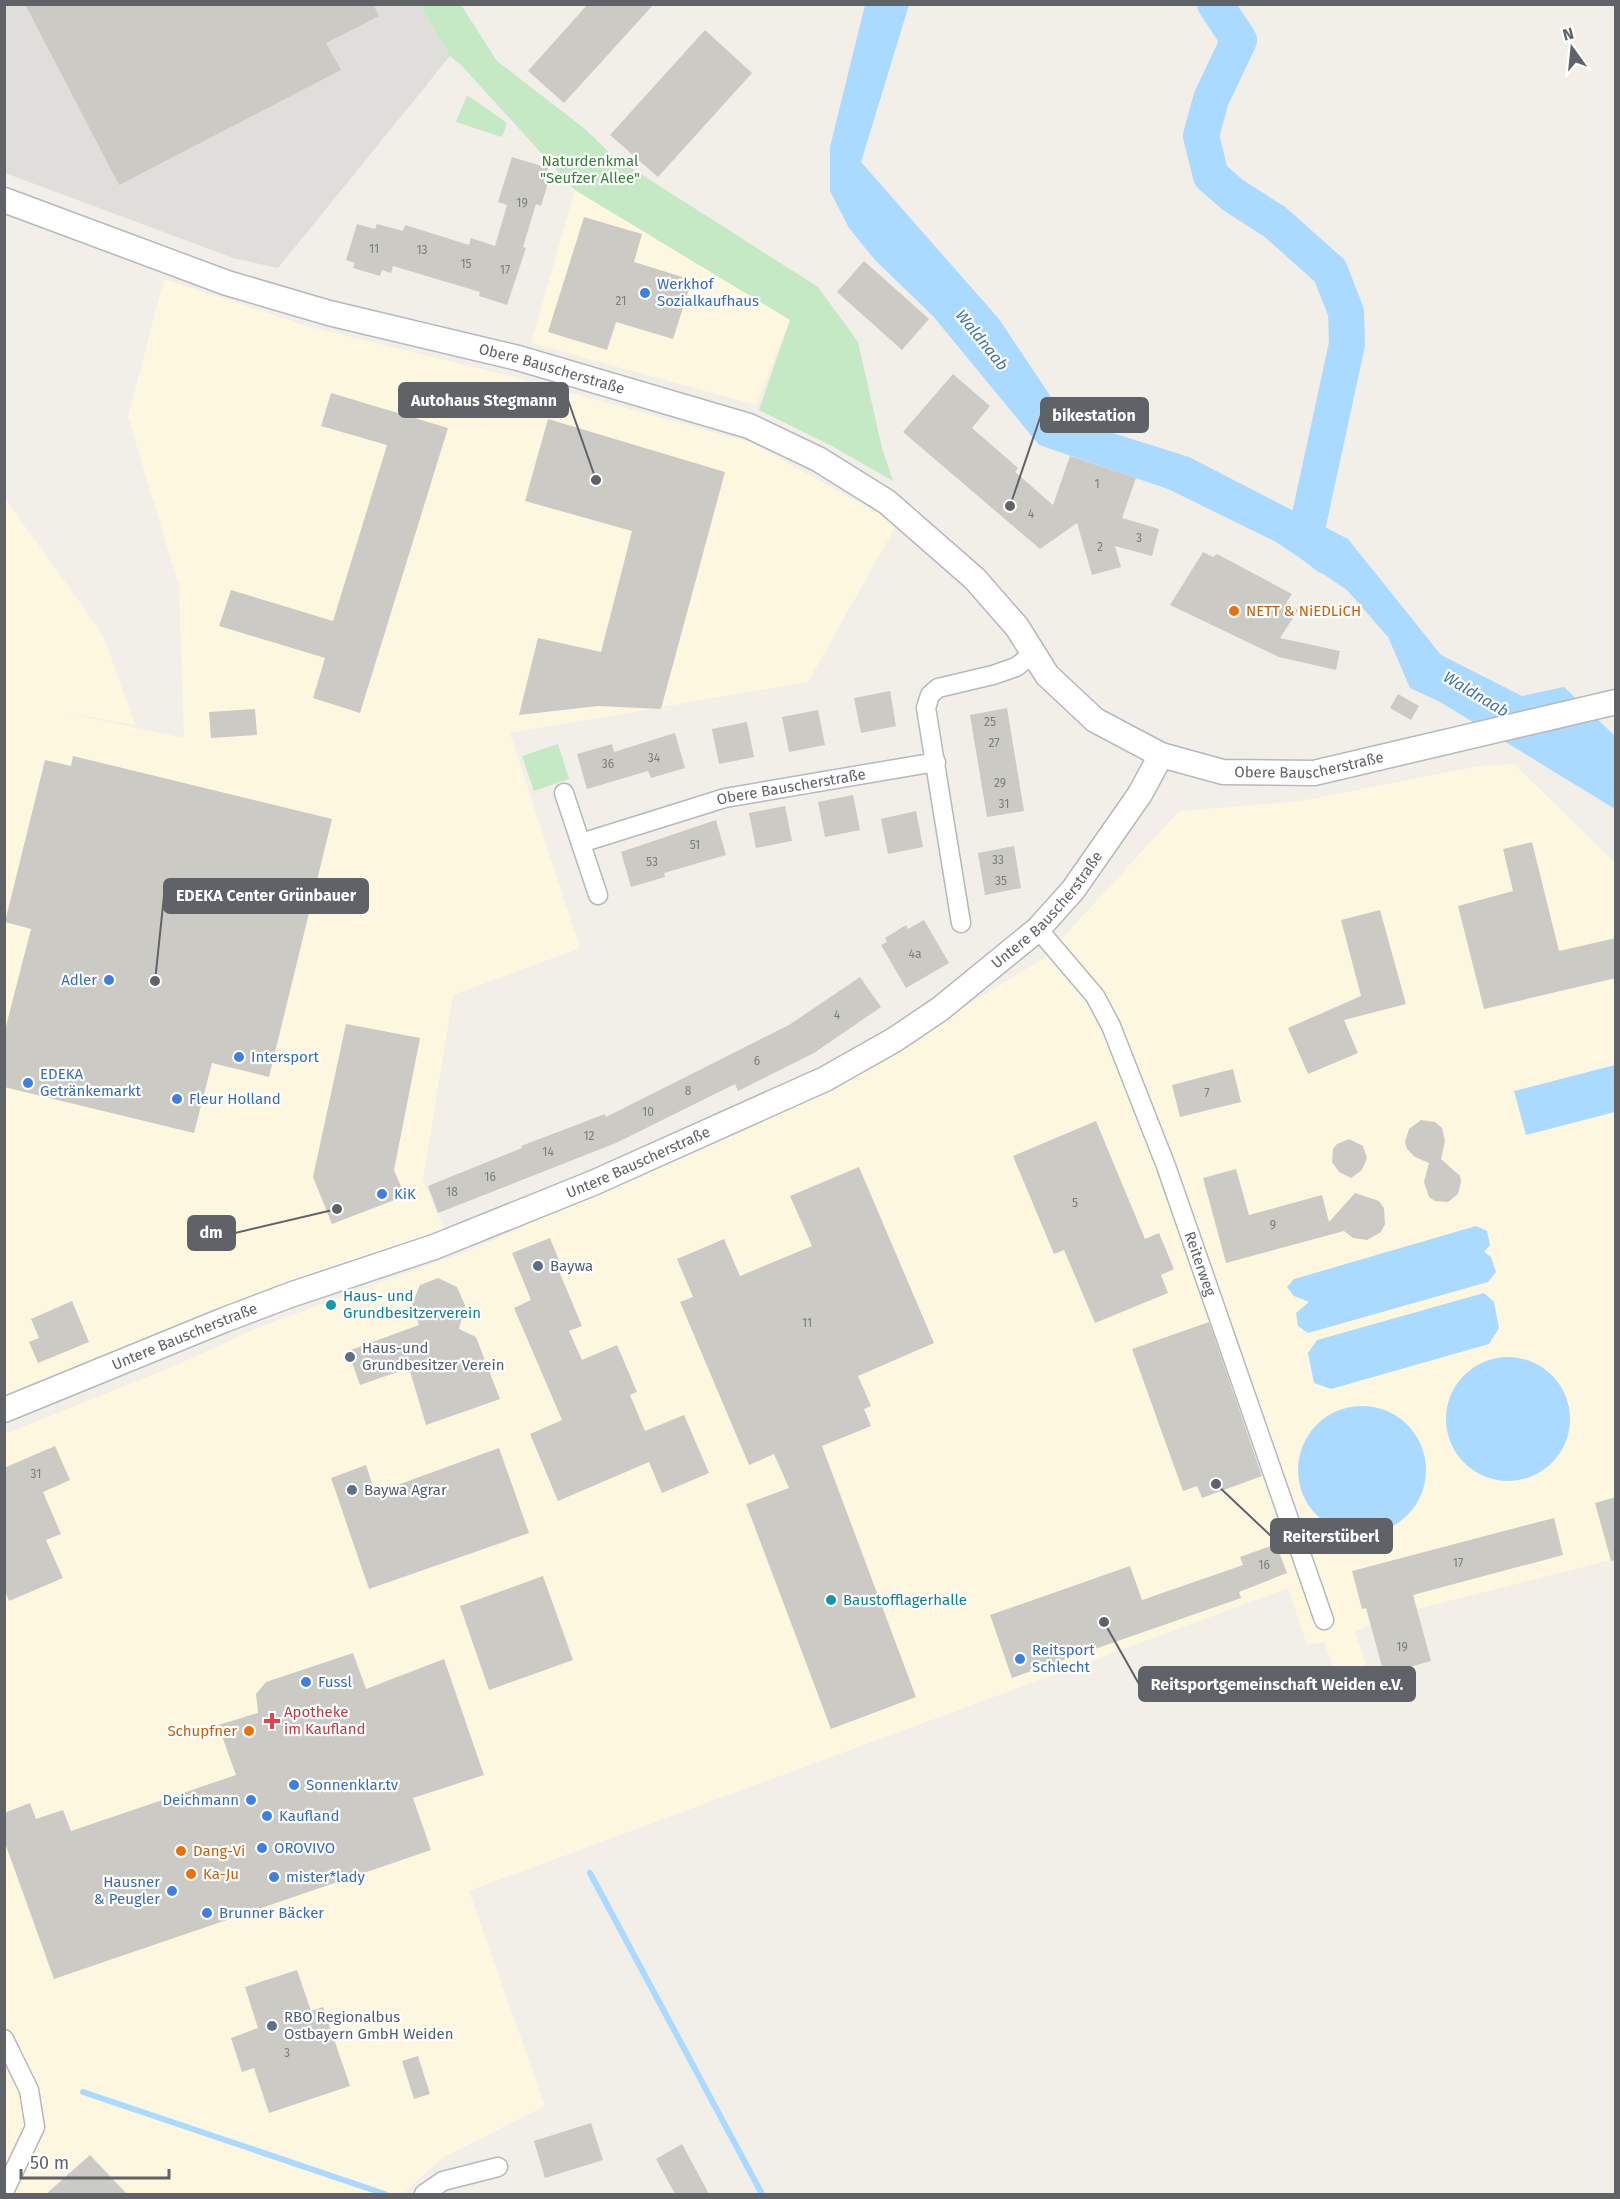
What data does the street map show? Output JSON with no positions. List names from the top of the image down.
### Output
{
  "streets": {
    "street": ["Obere Bauscherstraße", "Untere Bauscherstraße", "Reiterweg"]
  },
  "crossings": [
    ["Obere Bauscherstraße", "Untere Bauscherstraße"],
    ["Untere Bauscherstraße", "Reiterweg"]
  ],
  "water": ["Waldnaab"],
  "parks": ["Naturdenkmal \"Seufzer Allee\""],
  "places": {
    "other": [
      "Werkhof Sozialkaufhaus",
      "Autohaus Stegmann",
      "bikestation",
      "NETT & NiEDLiCH",
      "Adler",
      "EDEKA Center Grünbauer",
      "Intersport",
      "EDEKA Getränkemarkt",
      "Fleur Holland",
      "KiK",
      "dm",
      "Baywa",
      "Haus- und Grundbesitzerverein",
      "Haus-und Grundbesitzer Verein",
      "Reiterstüberl",
      "Baywa Agrar",
      "Baustofflagerhalle",
      "Reitsportgemeinschaft Weiden e.V.",
      "Reitsport Schlecht",
      "Fussl",
      "Schupfner",
      "Sonnenklar.tv",
      "Deichmann",
      "Kaufland",
      "OROVIVO",
      "Dang-Vi",
      "Ka-Ju",
      "mister*lady",
      "Hausner & Peugler",
      "Brunner Bäcker",
      "RBO Regionalbus Ostbayern GmbH Weiden"
    ],
    "health": ["Apotheke im Kaufland"]
  },
  "house_numbers": [
    "19",
    "11",
    "13",
    "15",
    "17",
    "21",
    "1",
    "4",
    "3",
    "2",
    "25",
    "27",
    "34",
    "36",
    "29",
    "31",
    "51",
    "33",
    "53",
    "35",
    "4a",
    "4",
    "6",
    "8",
    "7",
    "10",
    "12",
    "14",
    "16",
    "18",
    "5",
    "9",
    "11",
    "31",
    "17",
    "16",
    "19",
    "3"
  ],
  "scale_bar": "50 m",
  "north": "top"
}
